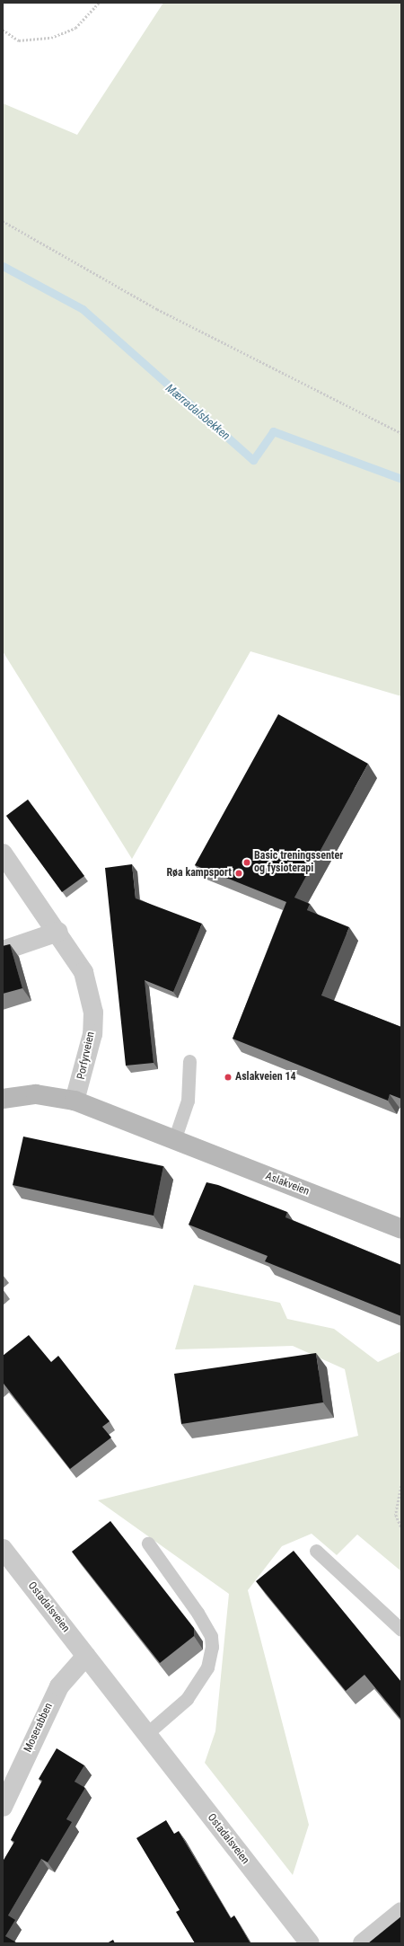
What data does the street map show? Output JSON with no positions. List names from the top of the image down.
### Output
{
  "streets": {
    "street": [
      "Porfyrveien",
      "Aslakveien",
      "Ostadalsveien",
      "Moserabben"
    ]
  },
  "crossings": [
    ["Porfyrveien", "Aslakveien"],
    ["Ostadalsveien", "Moserabben"]
  ],
  "water": ["Mærradalsbekken"],
  "places": ["Basic treningssenter og fysioterapi", "Røa kampsport", "Aslakveien 14"]
}
